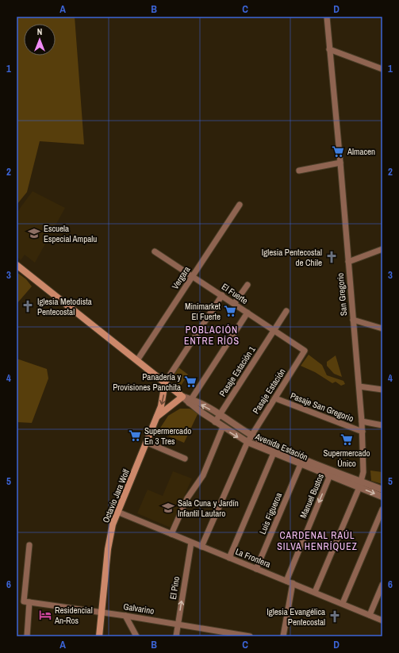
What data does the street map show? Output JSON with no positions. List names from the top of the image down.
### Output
{
  "streets": {
    "main road": ["Avenida Estación", "Octavio Jara Wolf"],
    "street": [
      "Vergara",
      "El Fuerte",
      "San Gregorio",
      "Pasaje Estación 1",
      "Pasaje Estación",
      "Pasaje San Gregorio",
      "Manuel Bustos",
      "Luis Figueroa",
      "La Frontera",
      "El Pino",
      "Galvarino"
    ]
  },
  "crossings": [
    ["Vergara", "El Fuerte"],
    ["Vergara", "Avenida Estación"],
    ["El Fuerte", "Pasaje Estación 1"],
    ["El Fuerte", "Pasaje Estación"],
    ["San Gregorio", "Pasaje San Gregorio"],
    ["San Gregorio", "Avenida Estación"],
    ["San Gregorio", "La Frontera"],
    ["Pasaje Estación 1", "Avenida Estación"],
    ["Pasaje Estación", "Pasaje San Gregorio"],
    ["Pasaje Estación", "Avenida Estación"],
    ["Pasaje Estación", "La Frontera"],
    ["Avenida Estación", "Octavio Jara Wolf"],
    ["Avenida Estación", "Manuel Bustos"],
    ["Avenida Estación", "Luis Figueroa"],
    ["Octavio Jara Wolf", "La Frontera"],
    ["Octavio Jara Wolf", "Galvarino"],
    ["Manuel Bustos", "La Frontera"],
    ["Luis Figueroa", "La Frontera"],
    ["La Frontera", "El Pino"],
    ["El Pino", "Galvarino"]
  ],
  "one_way": ["Manuel Bustos", "El Pino"],
  "districts": ["POBLACIÓN ENTRE RÍOS", "CARDENAL RAÚL SILVA HENRÍQUEZ"],
  "places": {
    "supermarket": [
      "Almacen",
      "Minimarket El Fuerte",
      "Panadería y Provisiones Panchita",
      "Supermercado En 3 Tres",
      "Supermercado Único"
    ],
    "school or university": ["Escuela Especial Ampalu", "Sala Cuna y Jardín Infantil Lautaro"],
    "church": ["Iglesia Pentecostal de Chile", "Iglesia Metodista Pentecostal", "Iglesia Evangélica Pentecostal"],
    "hotel": ["Residencial An-Ros"]
  },
  "north": "top",
  "grid": {
    "columns": [
      "A",
      "B",
      "C",
      "D"
    ],
    "rows": [
      "1",
      "2",
      "3",
      "4",
      "5",
      "6"
    ]
  }
}
